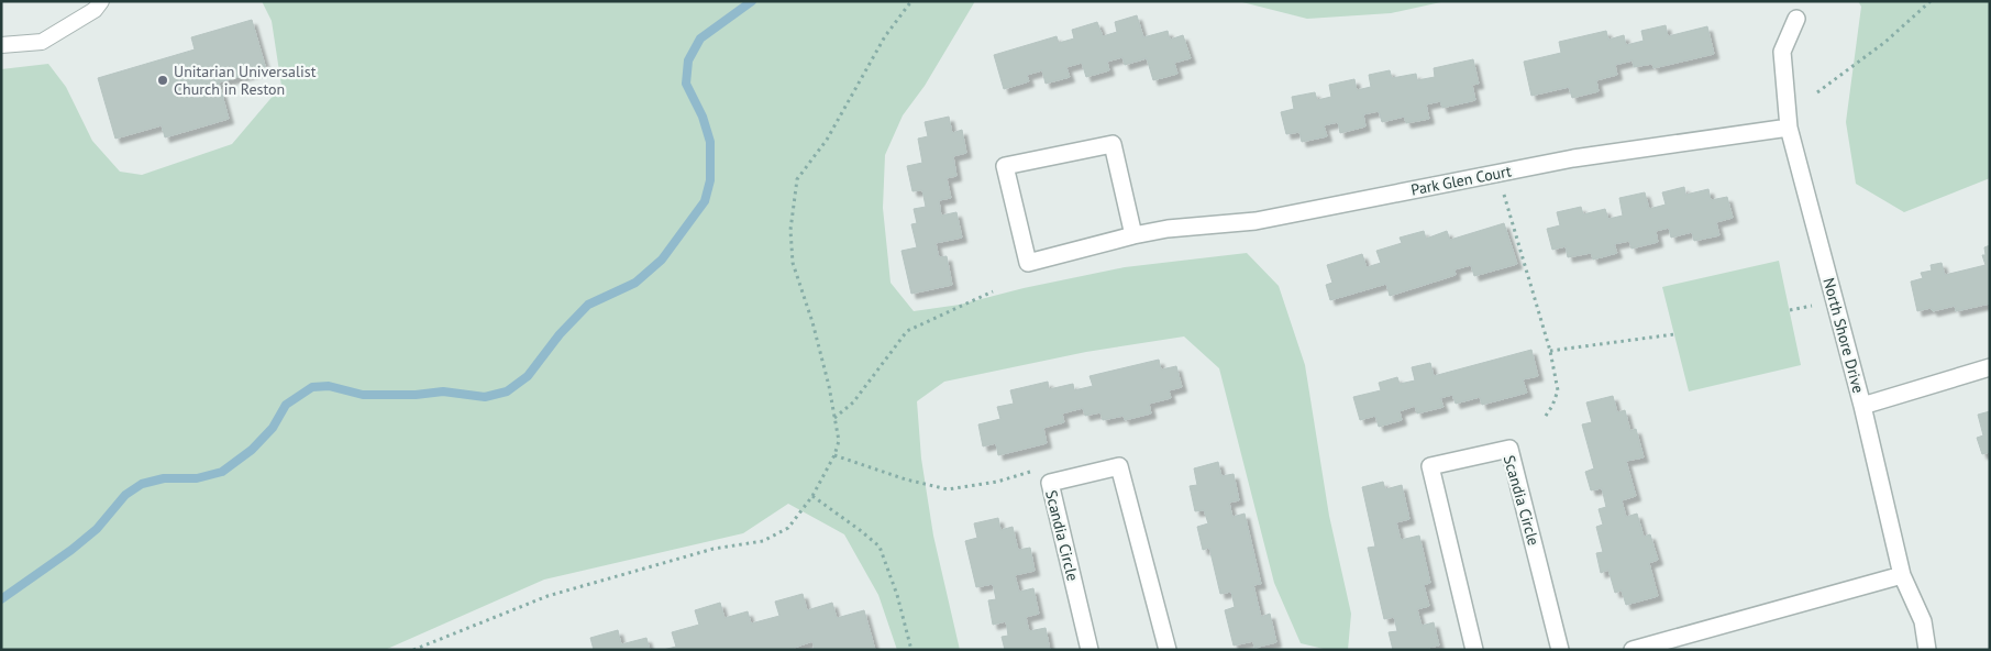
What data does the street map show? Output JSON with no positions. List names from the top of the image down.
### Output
{
  "streets": {
    "street": ["Park Glen Court", "North Shore Drive", "Scandia Circle"]
  },
  "crossings": [
    ["Park Glen Court", "North Shore Drive"]
  ],
  "places": ["Unitarian Universalist Church in Reston"]
}
